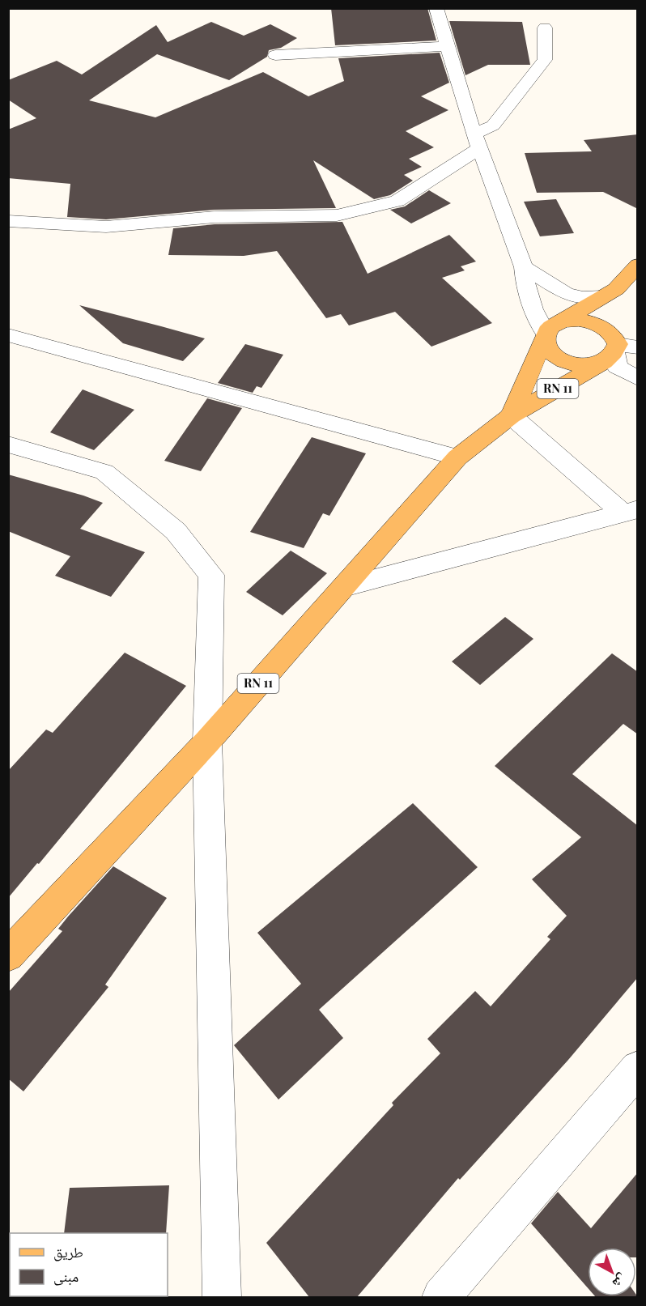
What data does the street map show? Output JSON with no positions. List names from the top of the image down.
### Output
{
  "streets": {
    "main road": ["RN 11"]
  },
  "legend": ["طريق", "مبنى"],
  "north": "bottom right"
}
